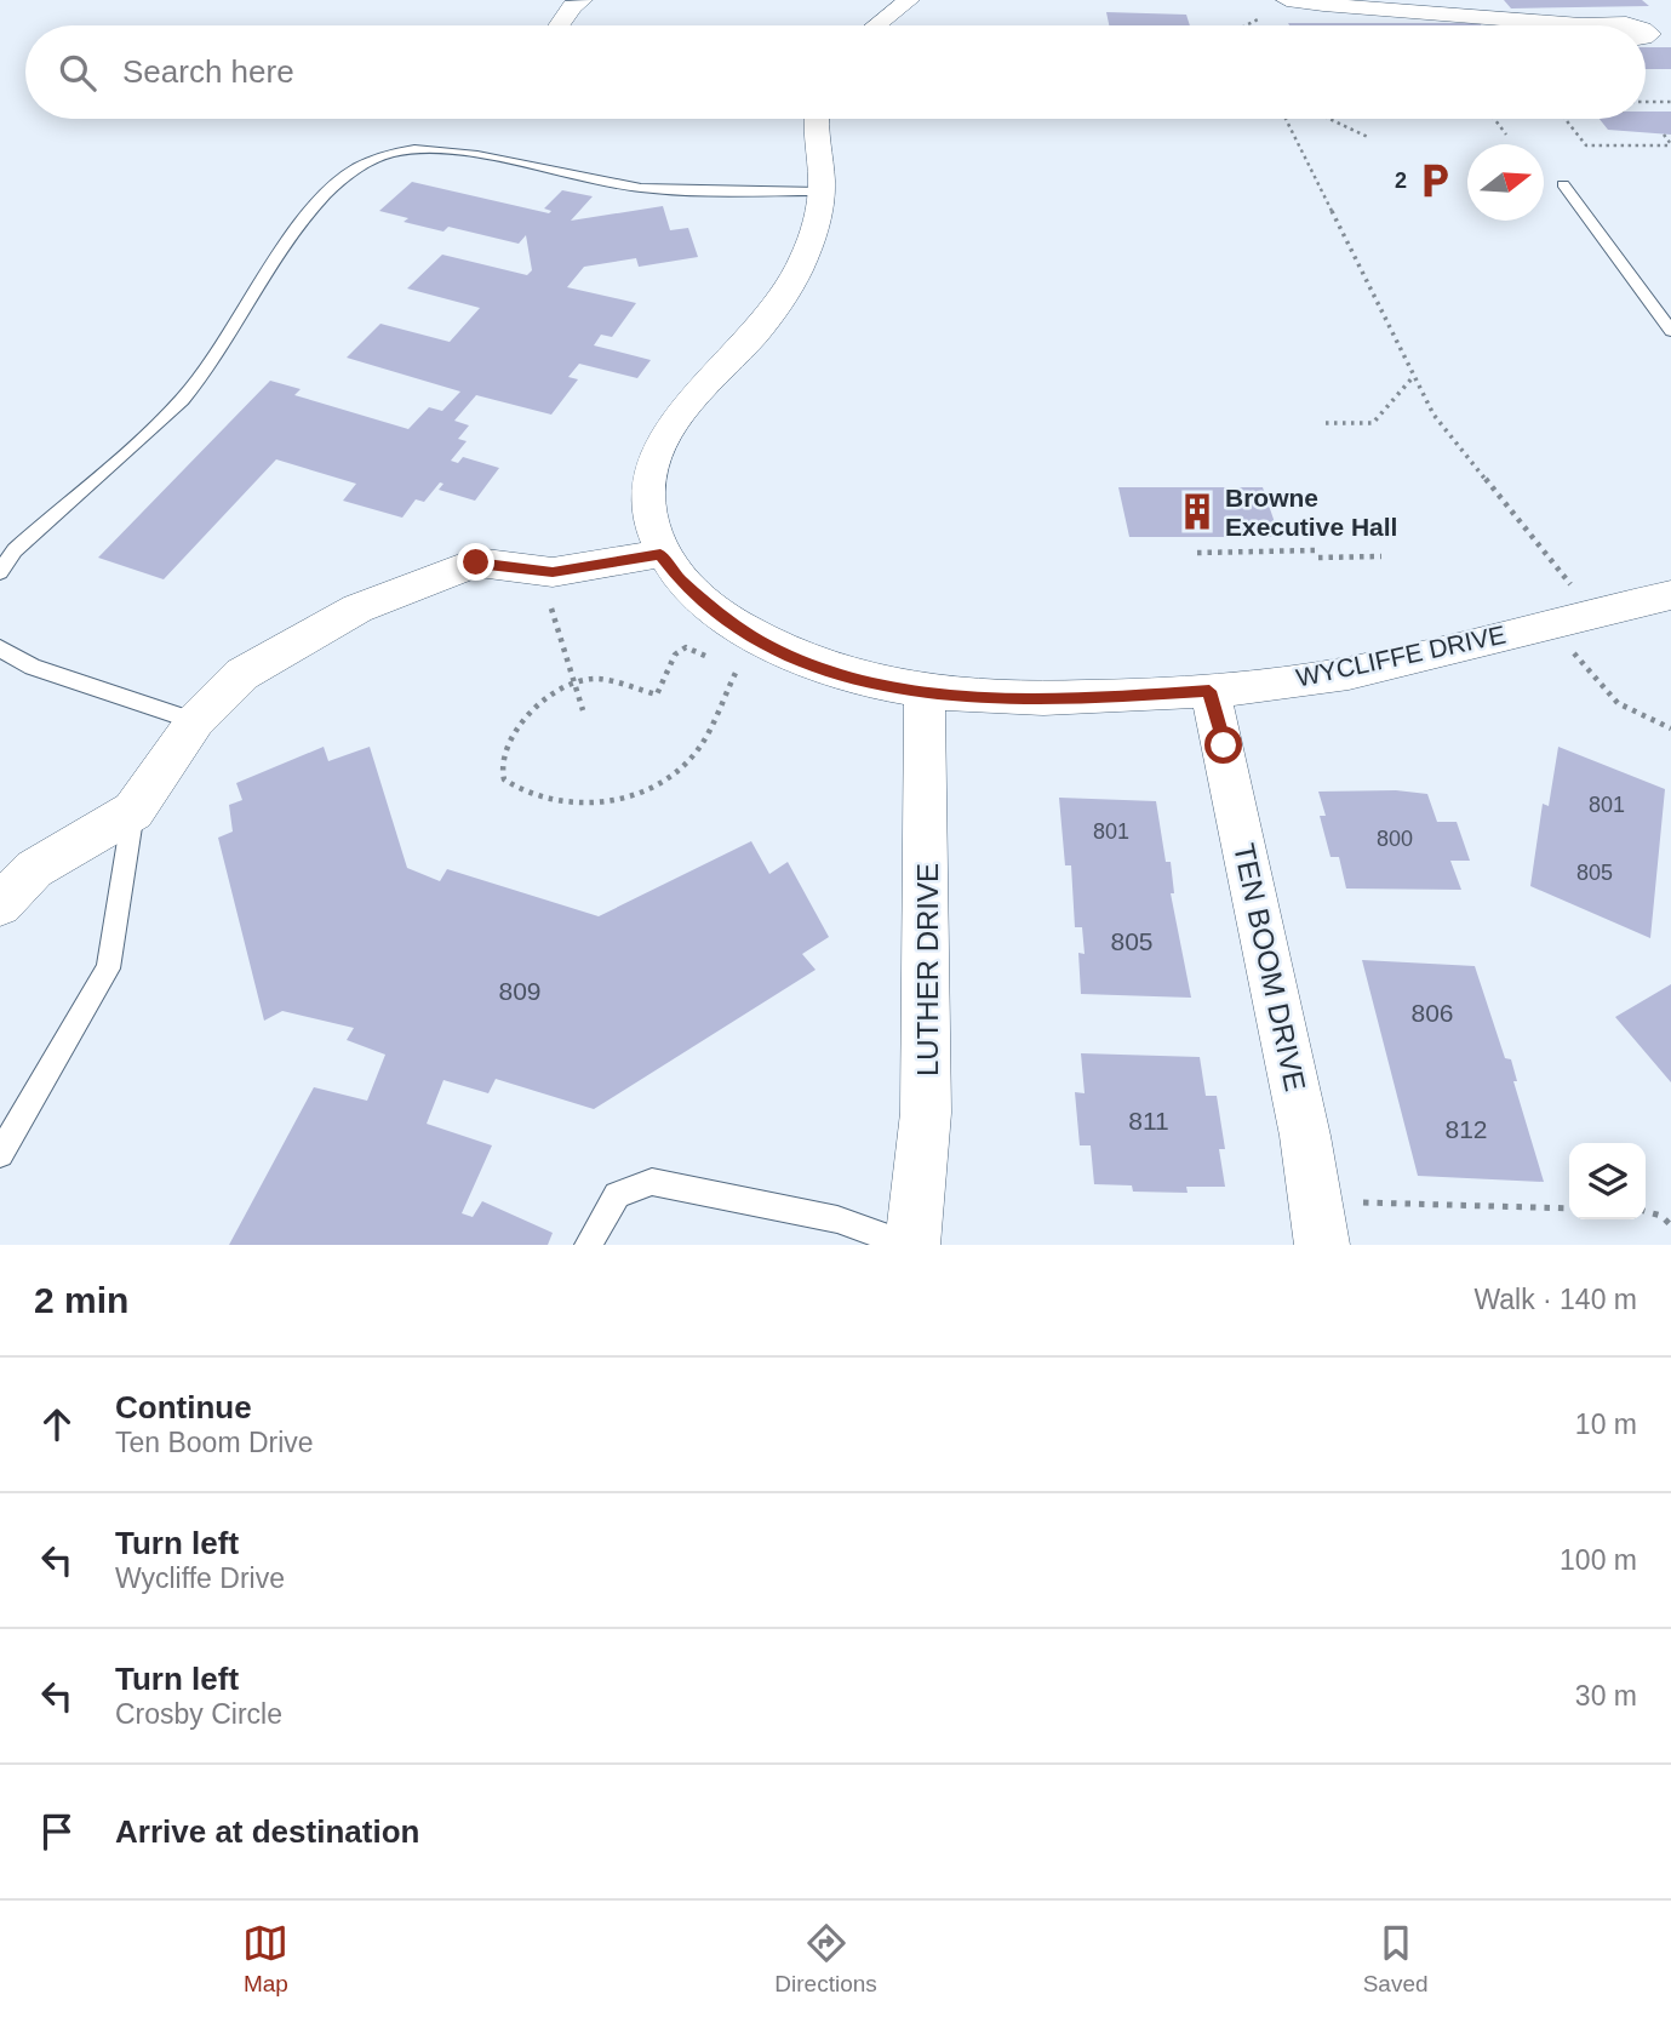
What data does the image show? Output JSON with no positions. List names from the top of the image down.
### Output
{
  "streets": {
    "street": ["WYCLIFFE DRIVE", "TEN BOOM DRIVE", "LUTHER DRIVE"]
  },
  "crossings": [
    ["WYCLIFFE DRIVE", "TEN BOOM DRIVE"],
    ["WYCLIFFE DRIVE", "LUTHER DRIVE"]
  ],
  "places": {
    "parking": ["2"],
    "building": ["Browne Executive Hall"]
  },
  "house_numbers": [
    "801",
    "801",
    "800",
    "805",
    "805",
    "809",
    "806",
    "811",
    "812"
  ],
  "north": "right",
  "page": {
    "search": "Search here",
    "heading": ["2 min", "Walk · 140 m"],
    "list": [
      ["Continue", "Ten Boom Drive", "10 m"],
      ["Turn left", "Wycliffe Drive", "100 m"],
      ["Turn left", "Crosby Circle", "30 m"],
      "Arrive at destination"
    ],
    "nav": ["Map", "Directions", "Saved"]
  }
}
